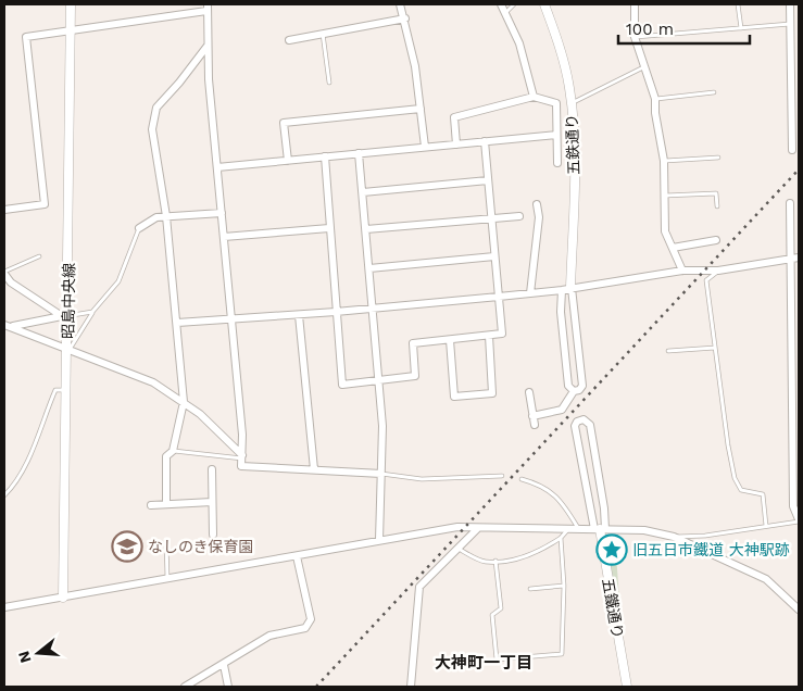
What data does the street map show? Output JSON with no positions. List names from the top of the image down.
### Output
{
  "streets": {
    "street": ["五鉄通り", "昭島中央線", "五鐵通り"]
  },
  "districts": ["大神町一丁目"],
  "places": {
    "school or university": ["なしのき保育園"],
    "place": ["旧五日市鐵道 大神駅跡"]
  },
  "scale_bar": "100 m",
  "north": "left"
}
